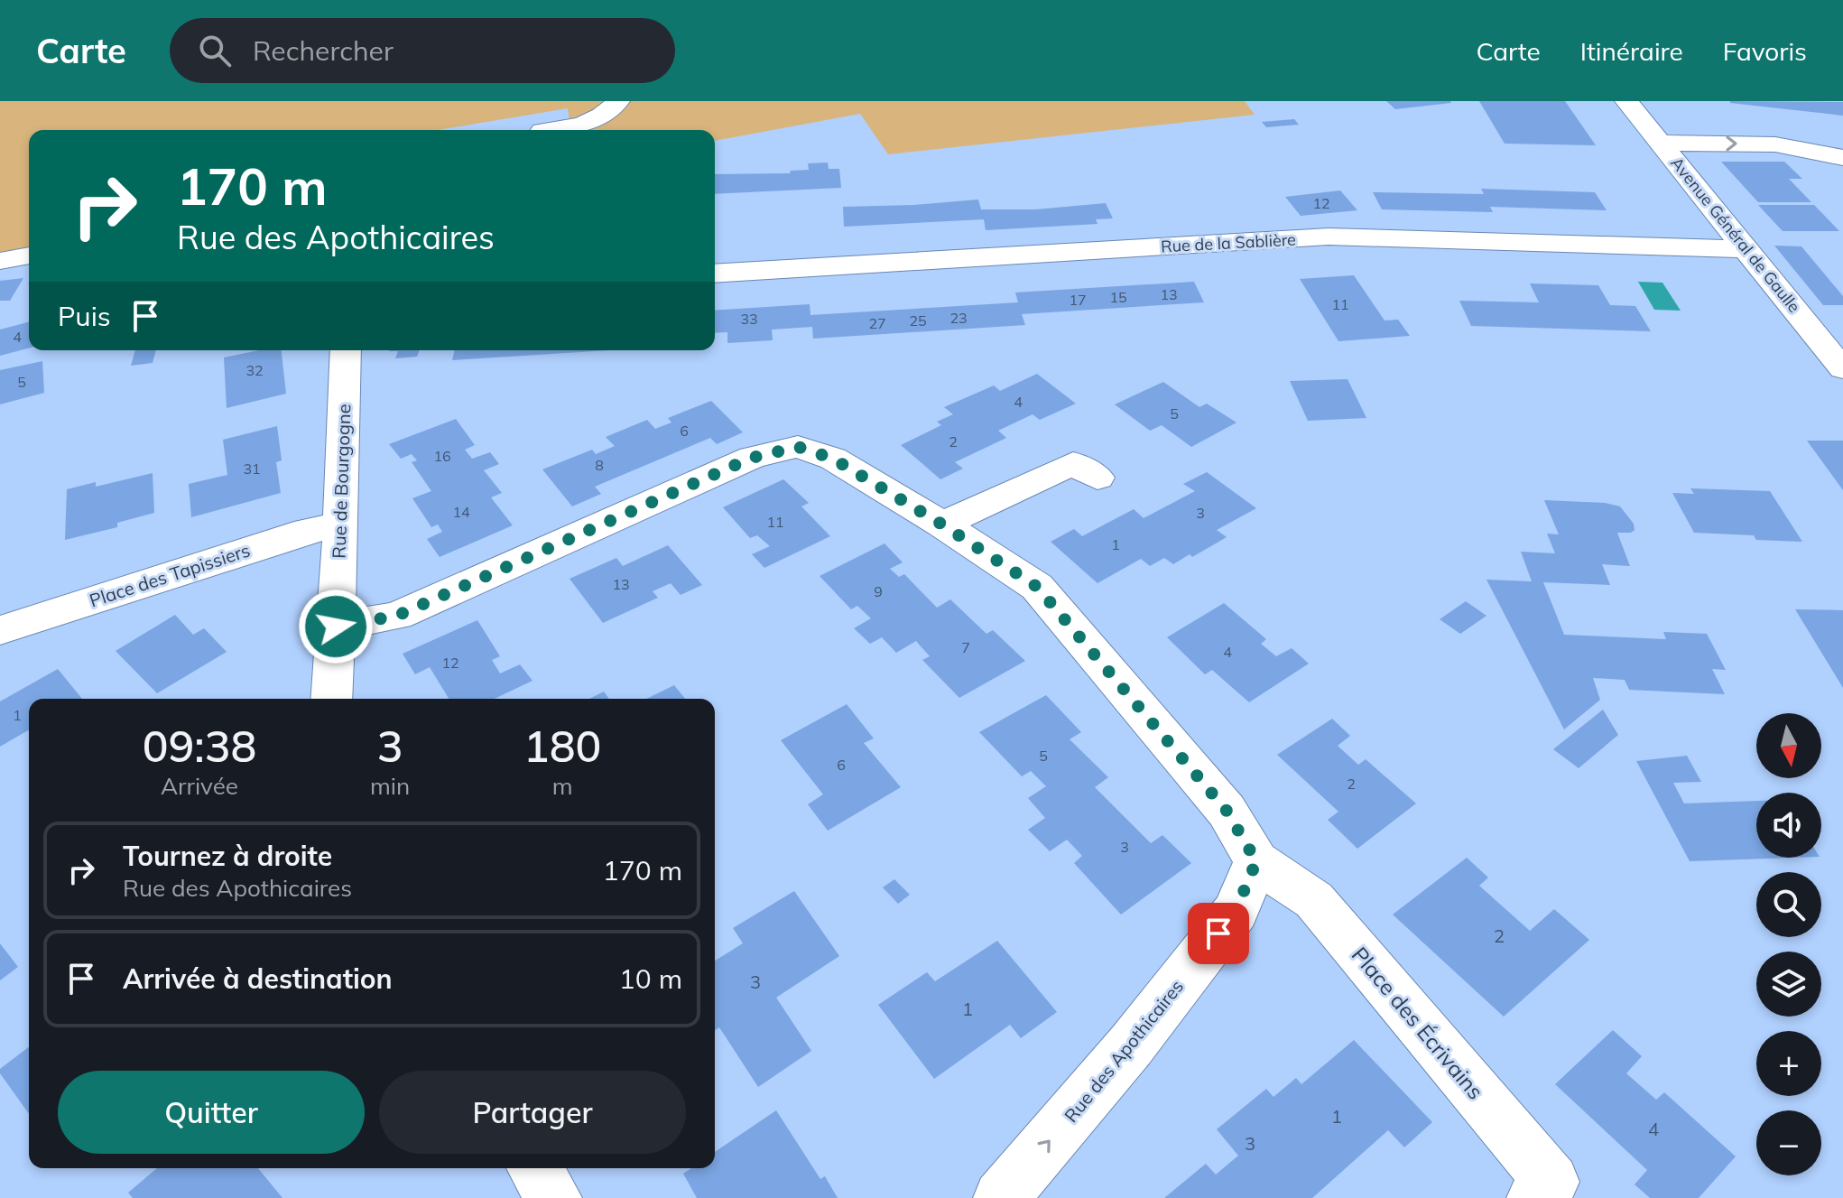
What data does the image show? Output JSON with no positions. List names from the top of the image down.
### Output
{
  "streets": {
    "street": [
      "Avenue Général de Gaulle",
      "Rue de la Sablière",
      "Rue de Bourgogne",
      "Place des Tapissiers",
      "Place des Écrivains",
      "Rue des Apothicaires"
    ]
  },
  "crossings": [
    ["Avenue Général de Gaulle", "Rue de la Sablière"],
    ["Rue de Bourgogne", "Place des Tapissiers"],
    ["Place des Écrivains", "Rue des Apothicaires"]
  ],
  "one_way": ["Rue des Apothicaires"],
  "house_numbers": [
    "12",
    "13",
    "15",
    "17",
    "11",
    "23",
    "33",
    "25",
    "27",
    "4",
    "32",
    "5",
    "4",
    "5",
    "6",
    "2",
    "16",
    "8",
    "31",
    "14",
    "3",
    "11",
    "1",
    "13",
    "9",
    "7",
    "4",
    "12",
    "1",
    "5",
    "6",
    "2",
    "3",
    "2",
    "3",
    "1",
    "1",
    "4",
    "3"
  ],
  "north": "bottom",
  "page": {
    "header": "Carte",
    "search": "Rechercher",
    "nav": ["Carte", "Itinéraire", "Favoris"],
    "turn": ["170 m", "Rue des Apothicaires"],
    "then": "Puis",
    "eta": [
      "09:38",
      "Arrivée",
      "3",
      "min",
      "180",
      "m"
    ],
    "map_buttons": ["+", "−"],
    "list": [
      {
        "name": "Tournez à droite",
        "note": "Rue des Apothicaires",
        "value": "170 m"
      },
      {
        "name": "Arrivée à destination",
        "value": "10 m"
      }
    ],
    "buttons": ["Quitter", "Partager"]
  }
}
